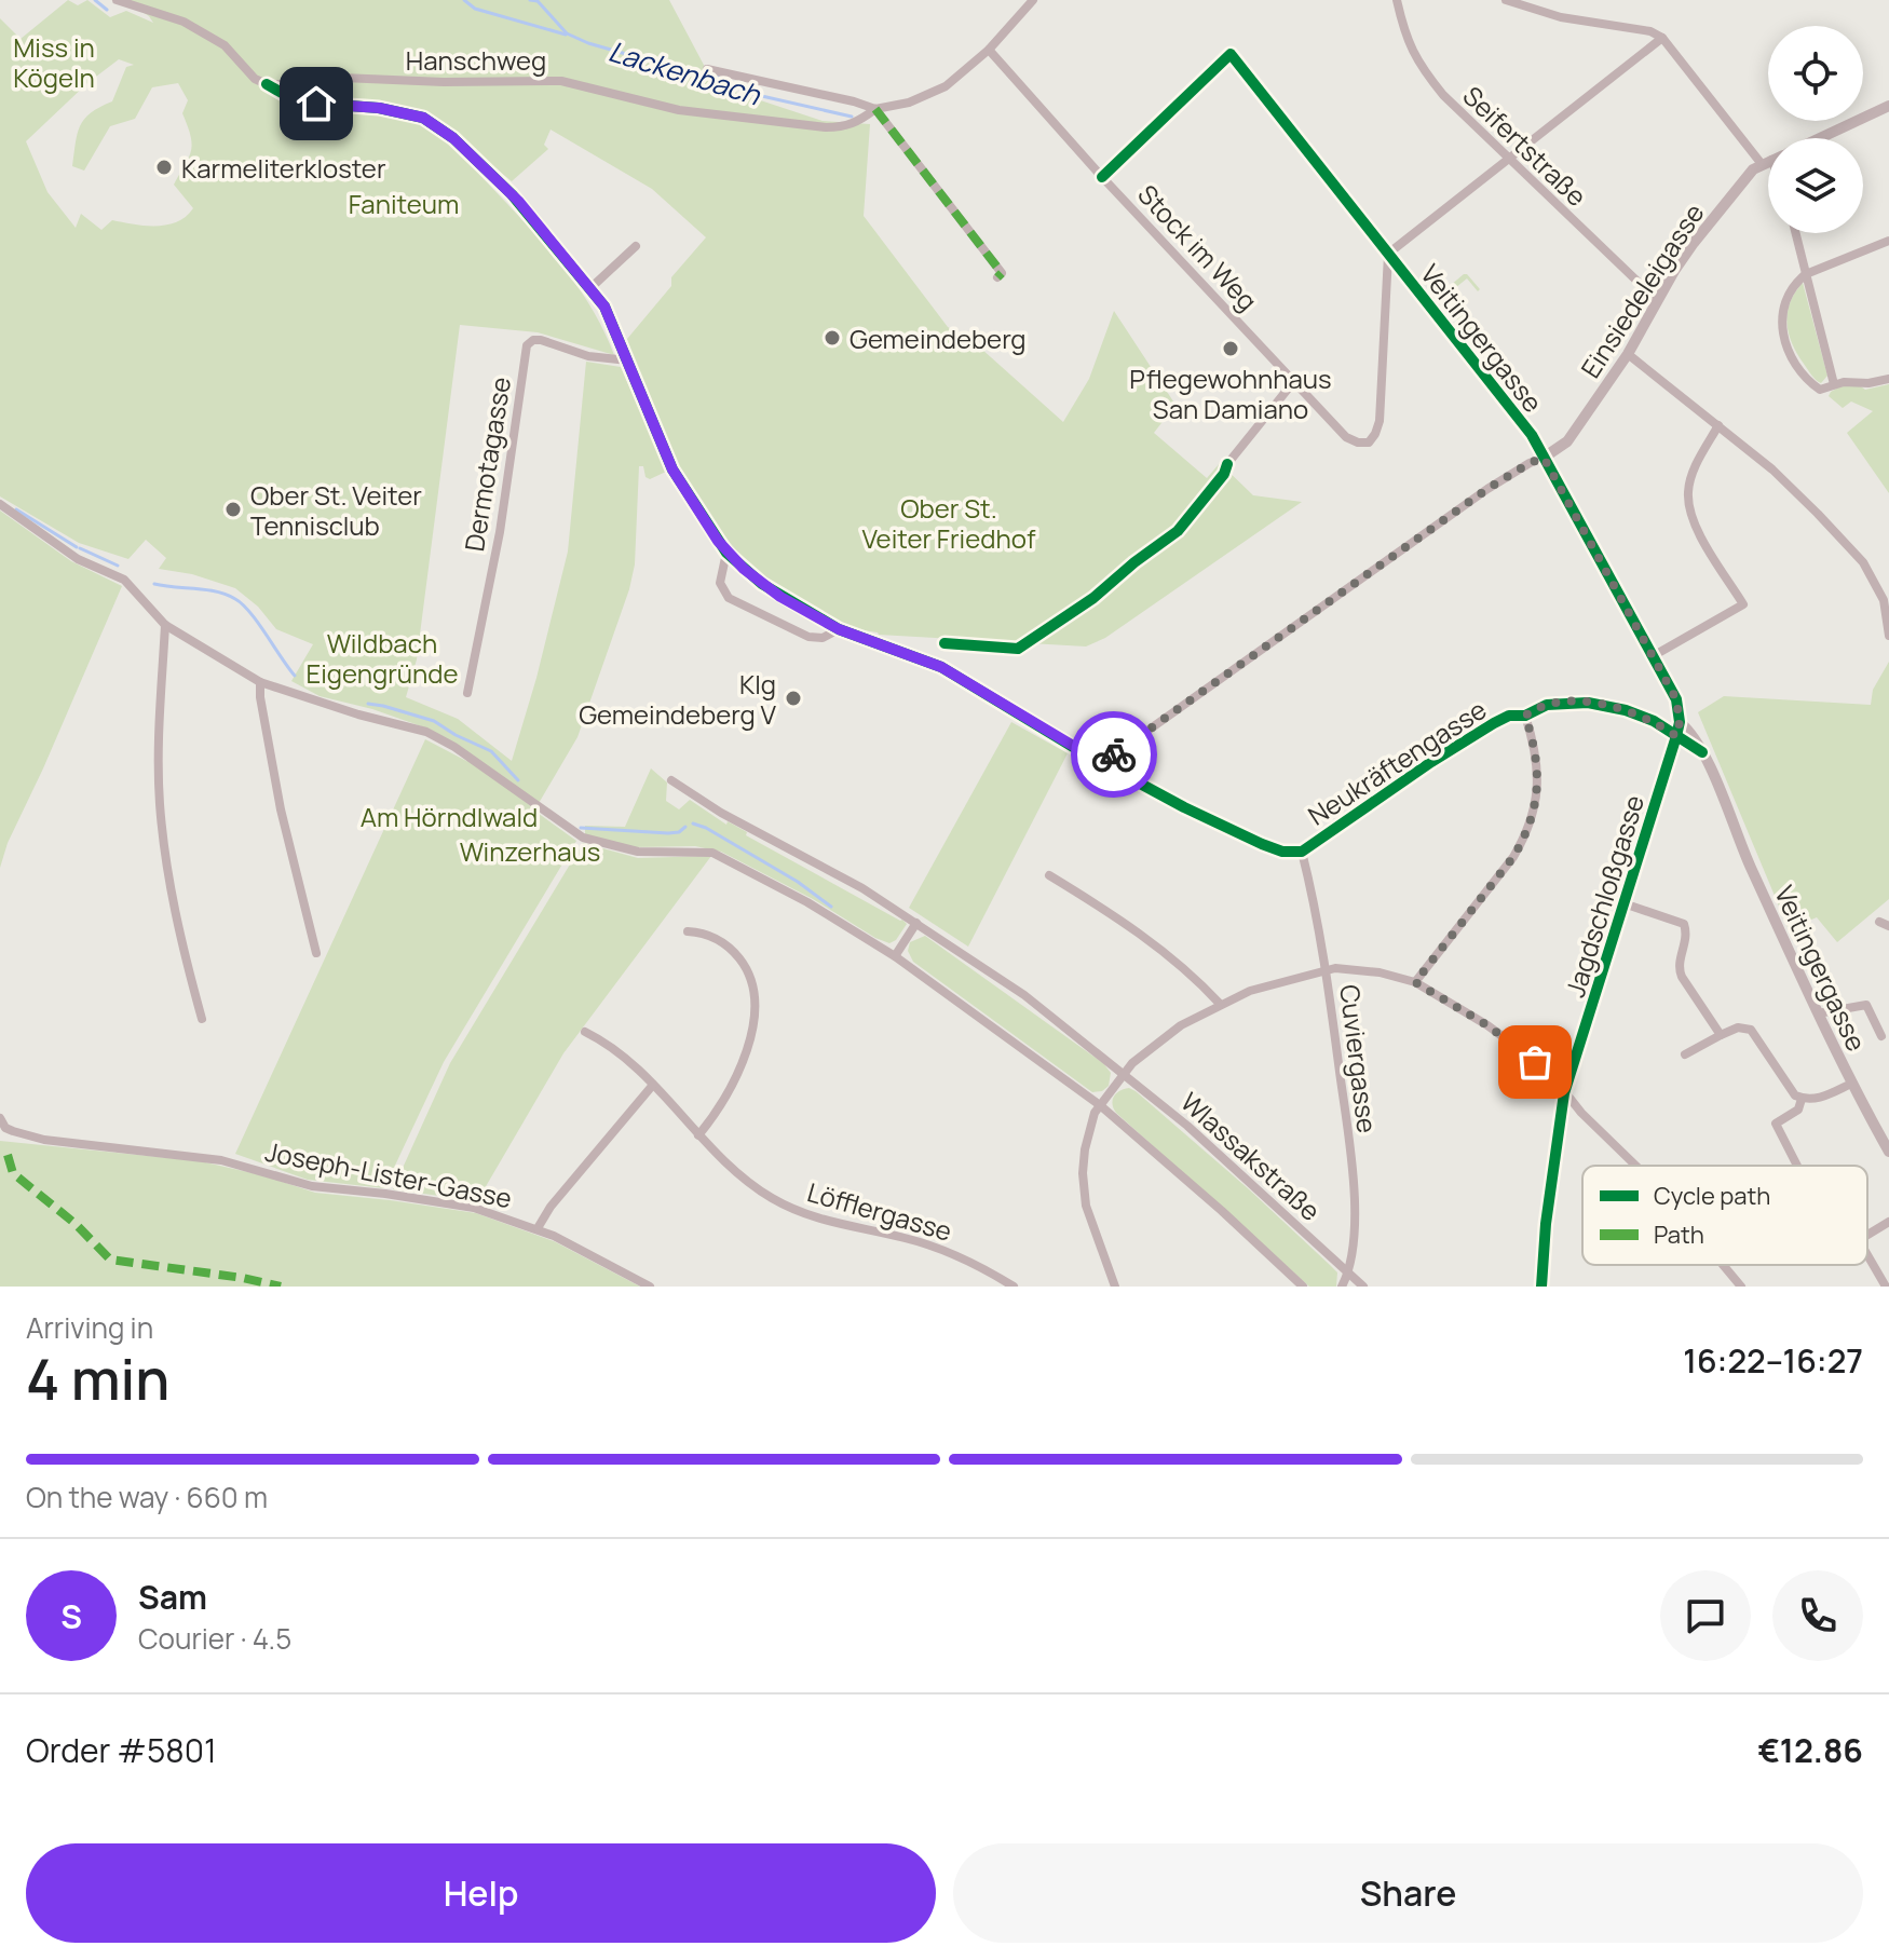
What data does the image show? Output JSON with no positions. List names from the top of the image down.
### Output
{
  "streets": {
    "street": [
      "Hanschweg",
      "Seifertstraße",
      "Stock im Weg",
      "Einsiedeleigasse",
      "Veitingergasse",
      "Dermotagasse",
      "Neukräftengasse",
      "Jagdschloßgasse",
      "Cuviergasse",
      "Wlassakstraße",
      "Joseph-Lister-Gasse",
      "Löfflergasse"
    ]
  },
  "crossings": [
    ["Seifertstraße", "Einsiedeleigasse"],
    ["Stock im Weg", "Veitingergasse"],
    ["Einsiedeleigasse", "Veitingergasse"],
    ["Veitingergasse", "Jagdschloßgasse"],
    ["Neukräftengasse", "Jagdschloßgasse"],
    ["Neukräftengasse", "Cuviergasse"],
    ["Cuviergasse", "Wlassakstraße"]
  ],
  "water": ["Lackenbach"],
  "parks": [
    "Miss in Kögeln",
    "Faniteum",
    "Ober St. Veiter Friedhof",
    "Wildbach Eigengründe",
    "Am Hörndlwald",
    "Winzerhaus"
  ],
  "places": [
    "Karmeliterkloster",
    "Gemeindeberg",
    "Pflegewohnhaus San Damiano",
    "Ober St. Veiter Tennisclub",
    "Klg Gemeindeberg V"
  ],
  "legend": ["Cycle path", "Path"],
  "page": {
    "heading": ["4 min", "Arriving in", "16:22–16:27"],
    "panel": [
      "Sam",
      "Courier · 4.5",
      "Order #5801",
      "€12.86"
    ],
    "bar": "On the way · 660 m",
    "round": "S",
    "buttons": ["Help", "Share"]
  }
}
